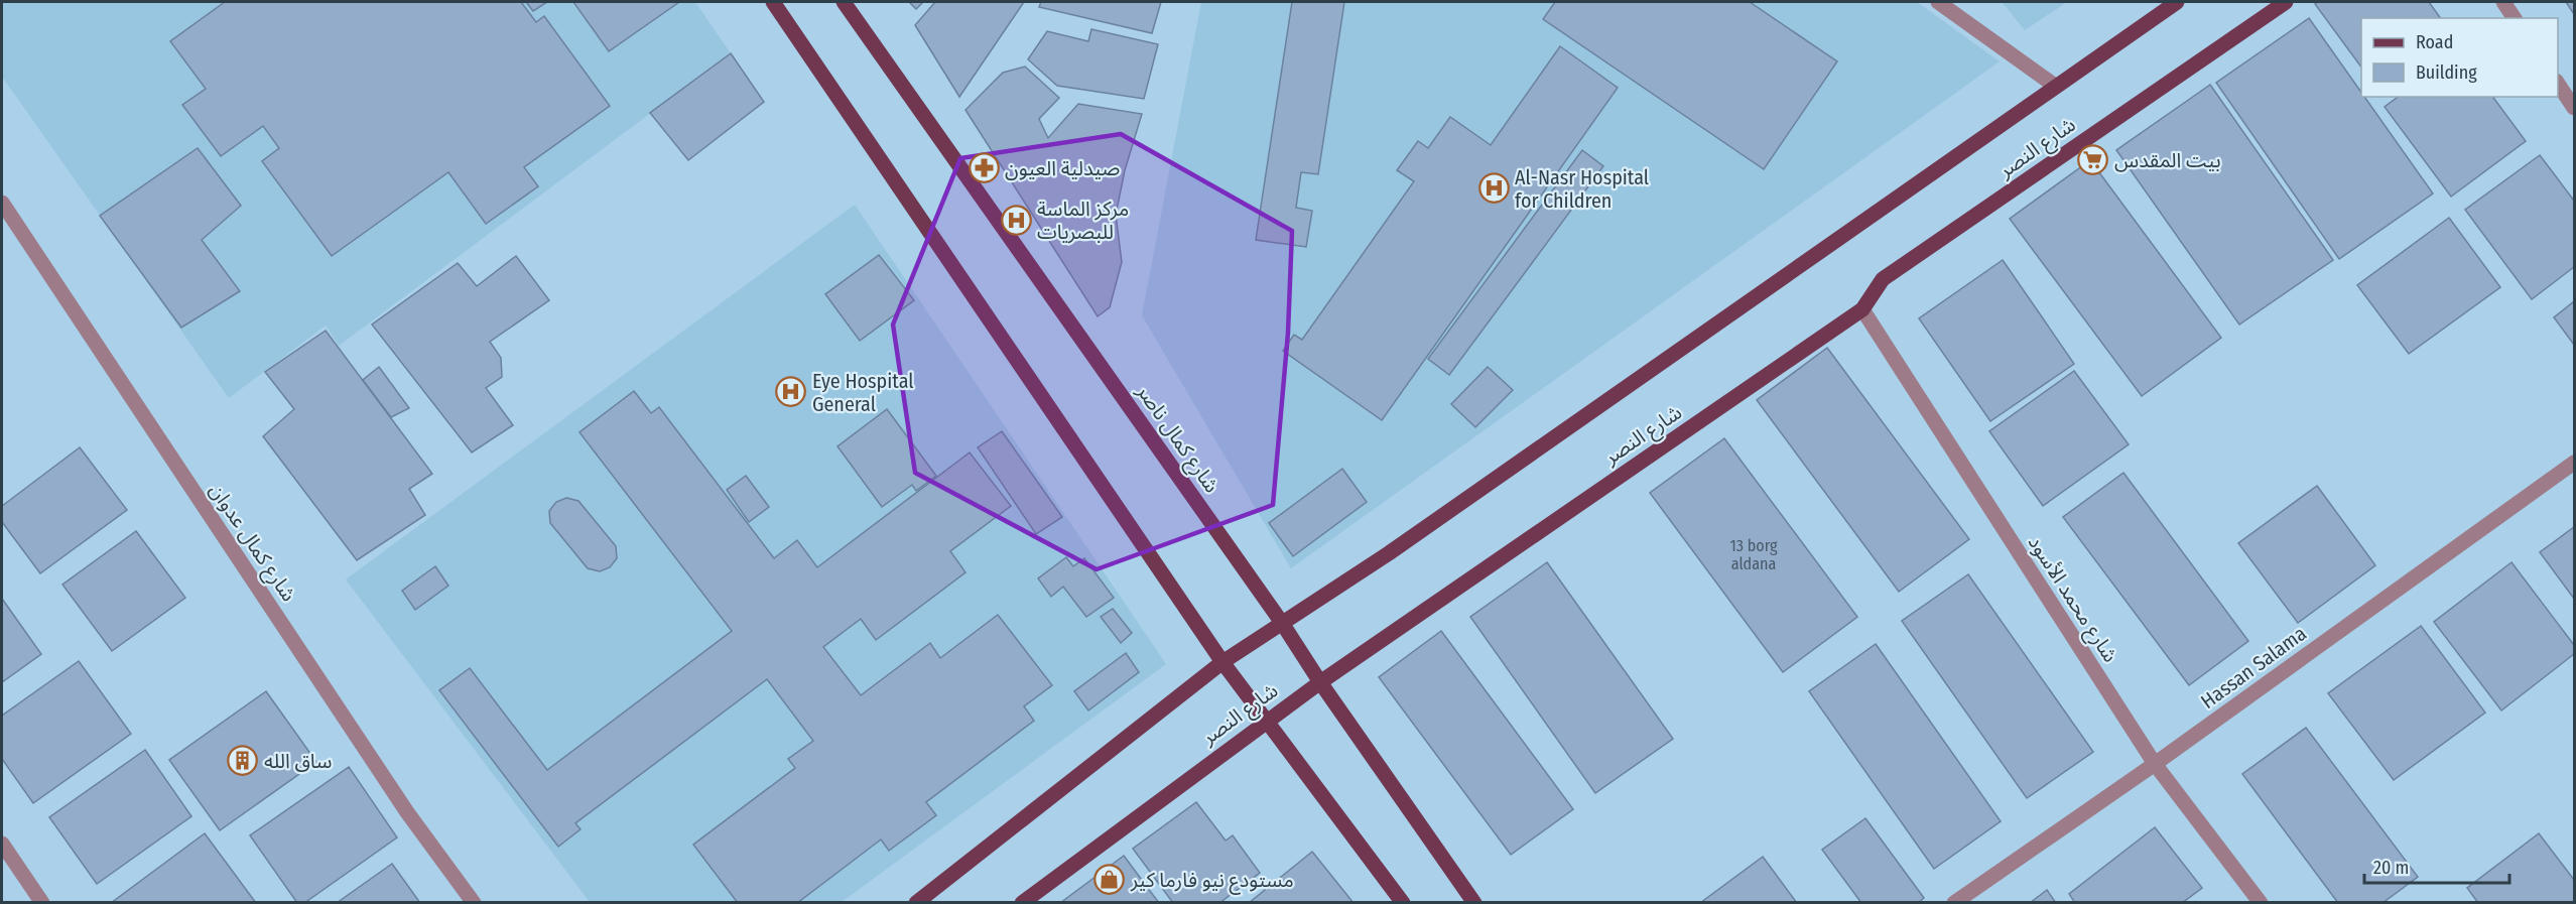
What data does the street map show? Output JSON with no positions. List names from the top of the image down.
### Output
{
  "streets": {
    "main road": ["شارع النصر", "شارع كمال ناصر"],
    "street": ["شارع كمال عدوان", "شارع محمد الأسود", "Hassan Salama"]
  },
  "crossings": [
    ["شارع النصر", "شارع كمال ناصر"],
    ["شارع النصر", "شارع محمد الأسود"],
    ["شارع محمد الأسود", "Hassan Salama"]
  ],
  "places": {
    "supermarket": ["بيت المقدس"],
    "pharmacy": ["صيدلية العيون"],
    "hospital": ["Al-Nasr Hospital for Children", "مركز الماسة للبصريات", "Eye Hospital General"],
    "building": ["ساق الله"],
    "shop": ["مستودع نيو فارما كير"]
  },
  "house_numbers": ["13 borg aldana"],
  "legend": ["Road", "Building"],
  "scale_bar": "20 m"
}
